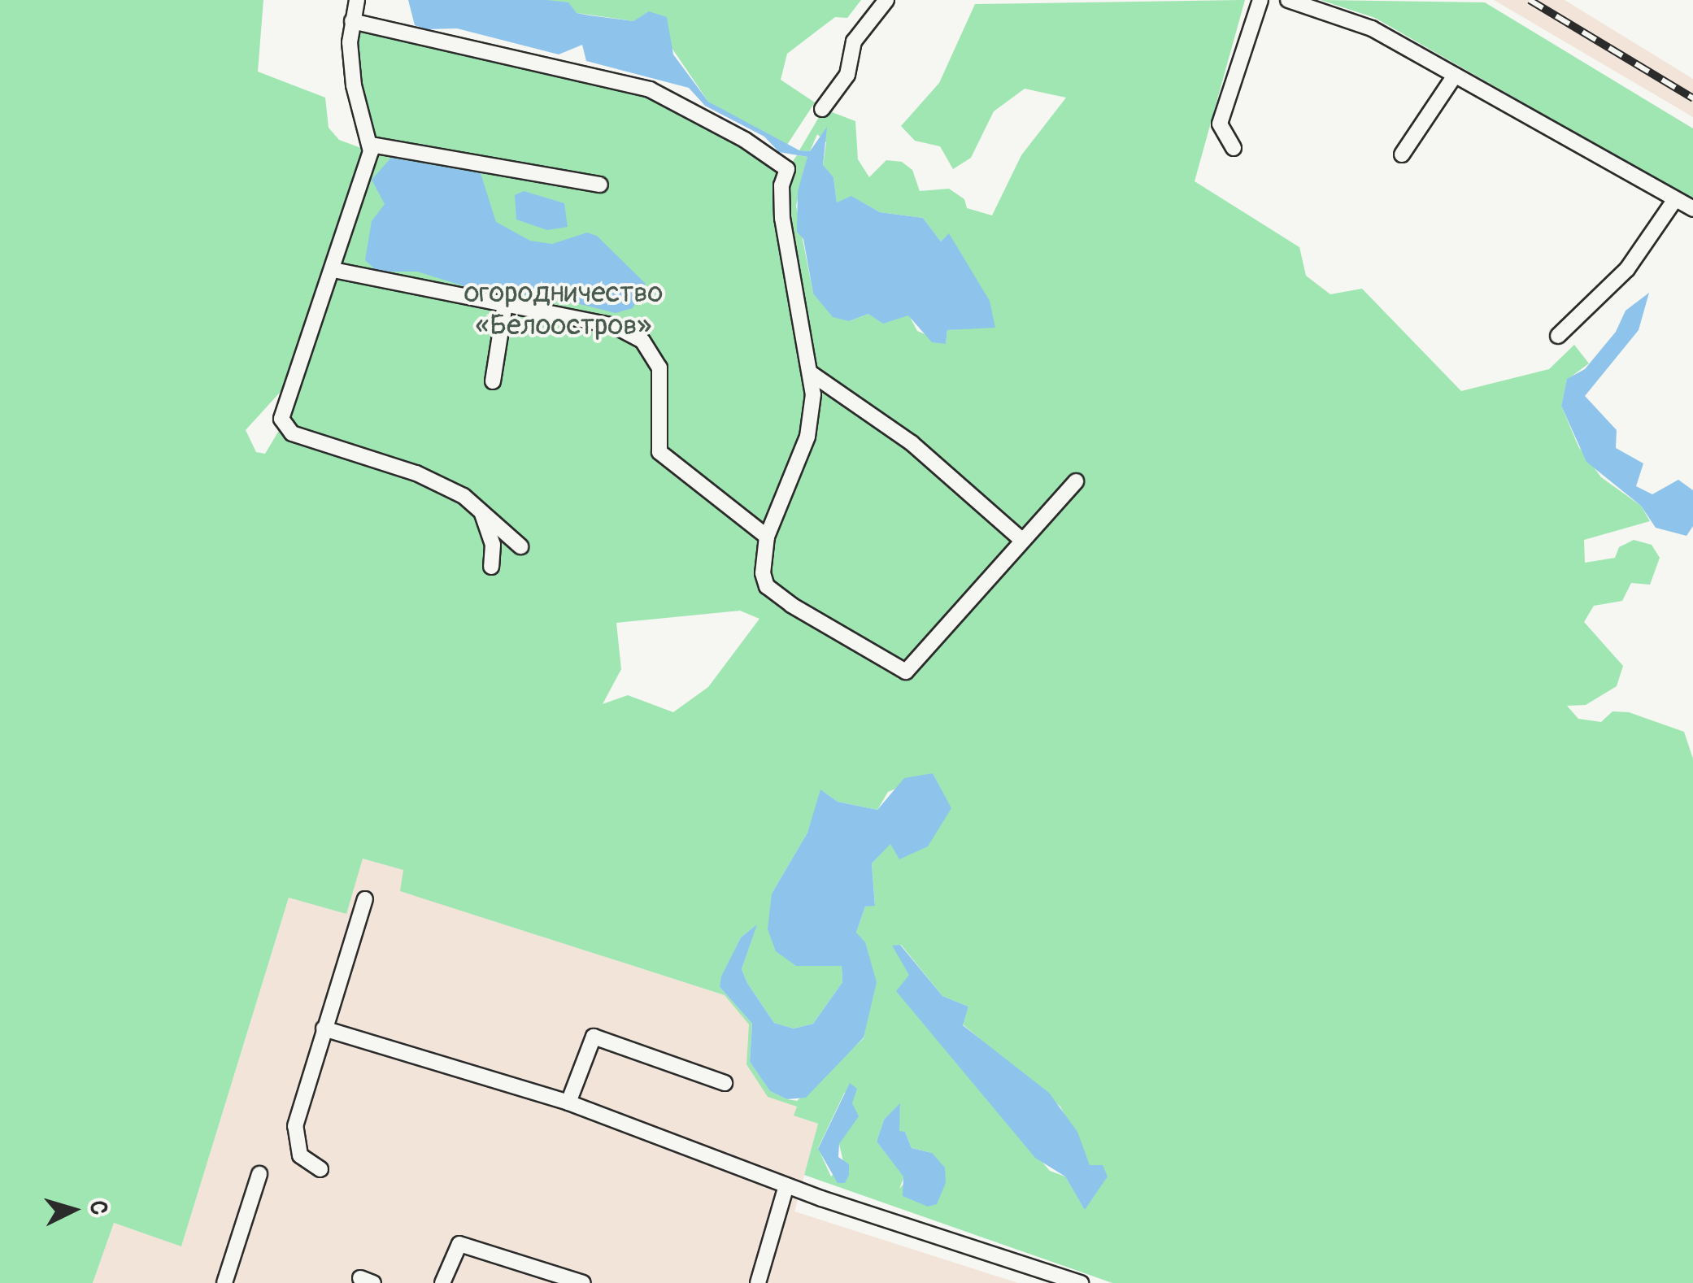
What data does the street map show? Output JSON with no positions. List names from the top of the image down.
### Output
{
  "parks": ["огородничество «Белоостров»"],
  "north": "right"
}
